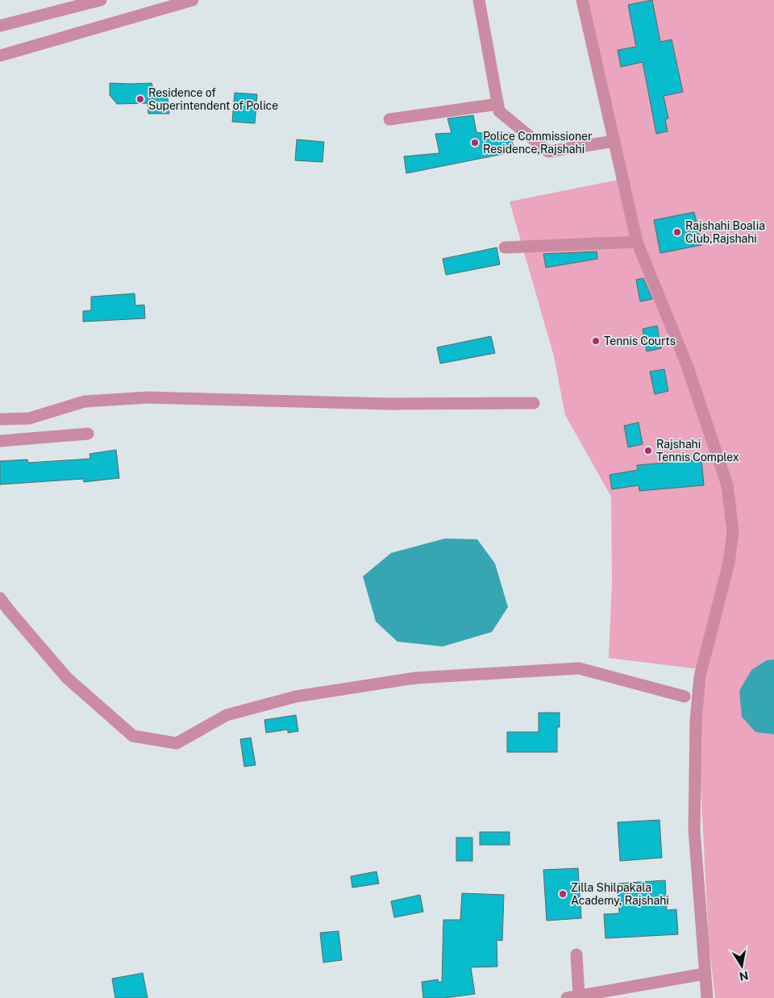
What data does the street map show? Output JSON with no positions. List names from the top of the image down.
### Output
{
  "places": [
    "Residence of Superintendent of Police",
    "Police Commissioner Residence,Rajshahi",
    "Rajshahi Boalia Club,Rajshahi",
    "Tennis Courts",
    "Rajshahi Tennis Complex",
    "Zilla Shilpakala Academy, Rajshahi"
  ],
  "north": "bottom"
}
